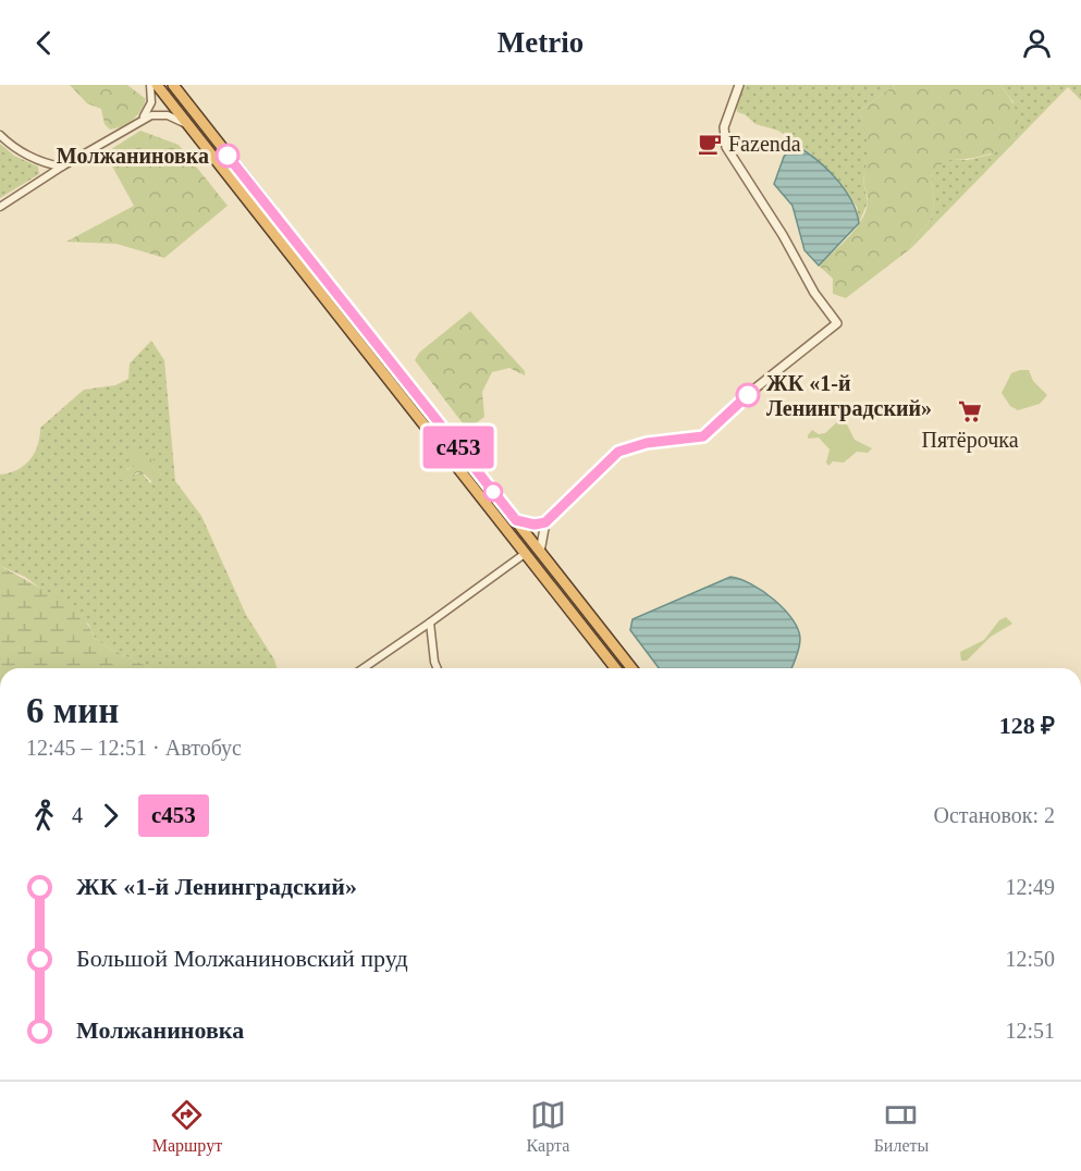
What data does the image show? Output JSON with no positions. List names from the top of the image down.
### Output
{
  "places": {
    "cafe": ["Fazenda"],
    "other": ["Молжаниновка", "ЖК «1-й Ленинградский»"],
    "supermarket": ["Пятёрочка"]
  },
  "lines": ["bus line с453"],
  "page": {
    "header": "Metrio",
    "on_map": "с453",
    "heading": ["6 мин", "12:45 – 12:51 · Автобус", "128 ₽"],
    "legs": ["4", "с453", "Остановок: 2"],
    "list": [
      {
        "name": "ЖК «1-й Ленинградский»",
        "value": "12:49"
      },
      {
        "name": "Большой Молжаниновский пруд",
        "value": "12:50"
      },
      {
        "name": "Молжаниновка",
        "value": "12:51"
      }
    ],
    "tabs": ["Маршрут", "Карта", "Билеты"]
  }
}
